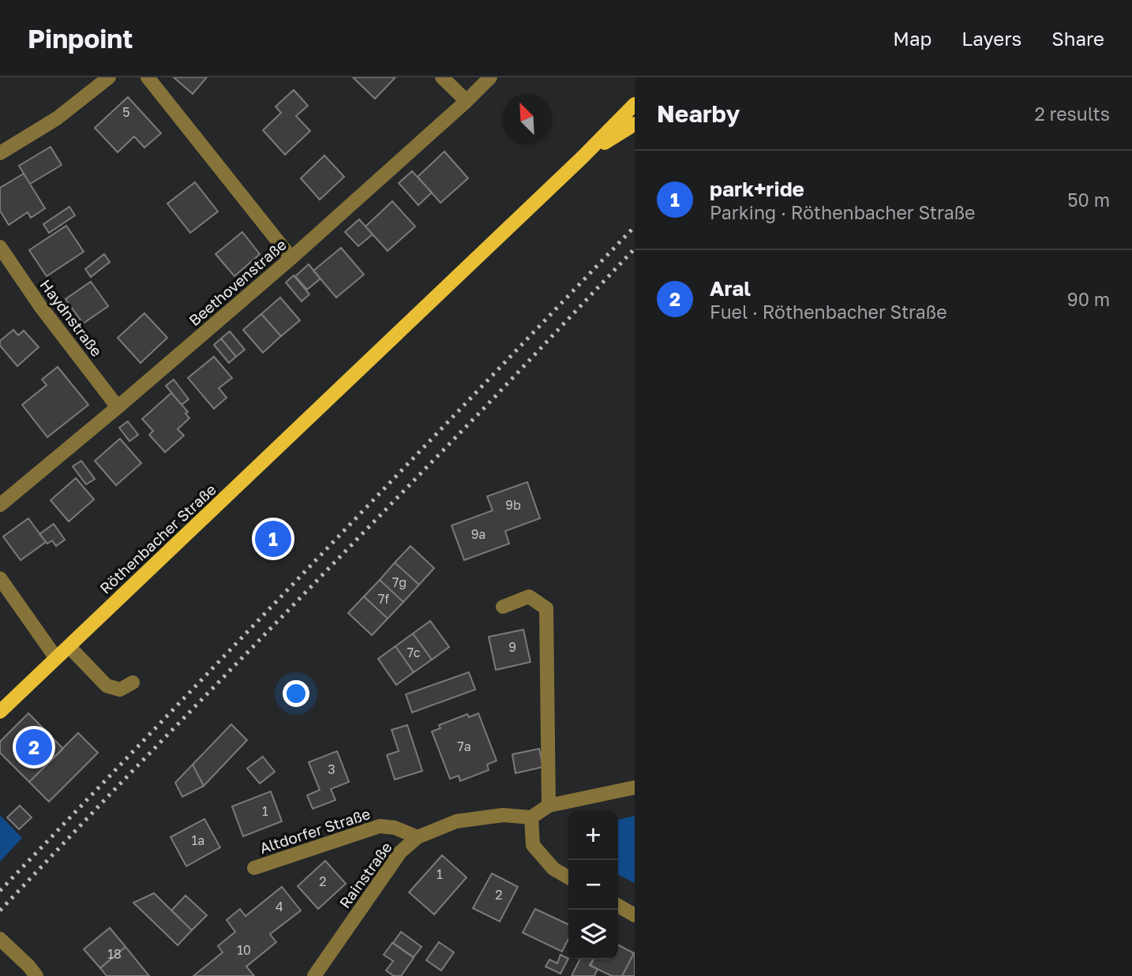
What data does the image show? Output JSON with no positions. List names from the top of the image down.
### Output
{
  "streets": {
    "main road": ["Röthenbacher Straße"],
    "street": [
      "Beethovenstraße",
      "Haydnstraße",
      "Altdorfer Straße",
      "Rainstraße"
    ]
  },
  "crossings": [
    ["Beethovenstraße", "Haydnstraße"],
    ["Altdorfer Straße", "Rainstraße"]
  ],
  "house_numbers": [
    "5",
    "9b",
    "9a",
    "7g",
    "7f",
    "9",
    "7c",
    "7a",
    "3",
    "1",
    "1a",
    "1",
    "2",
    "2",
    "4",
    "10",
    "18"
  ],
  "north": "top left",
  "page": {
    "header": "Pinpoint",
    "nav": ["Map", "Layers", "Share"],
    "heading": ["Nearby", "2 results"],
    "list": [
      {
        "mark": "1",
        "name": "park+ride",
        "note": "Parking · Röthenbacher Straße",
        "value": "50 m"
      },
      {
        "mark": "2",
        "name": "Aral",
        "note": "Fuel · Röthenbacher Straße",
        "value": "90 m"
      }
    ],
    "pins": ["1", "2"],
    "map_buttons": ["+", "−"]
  }
}
